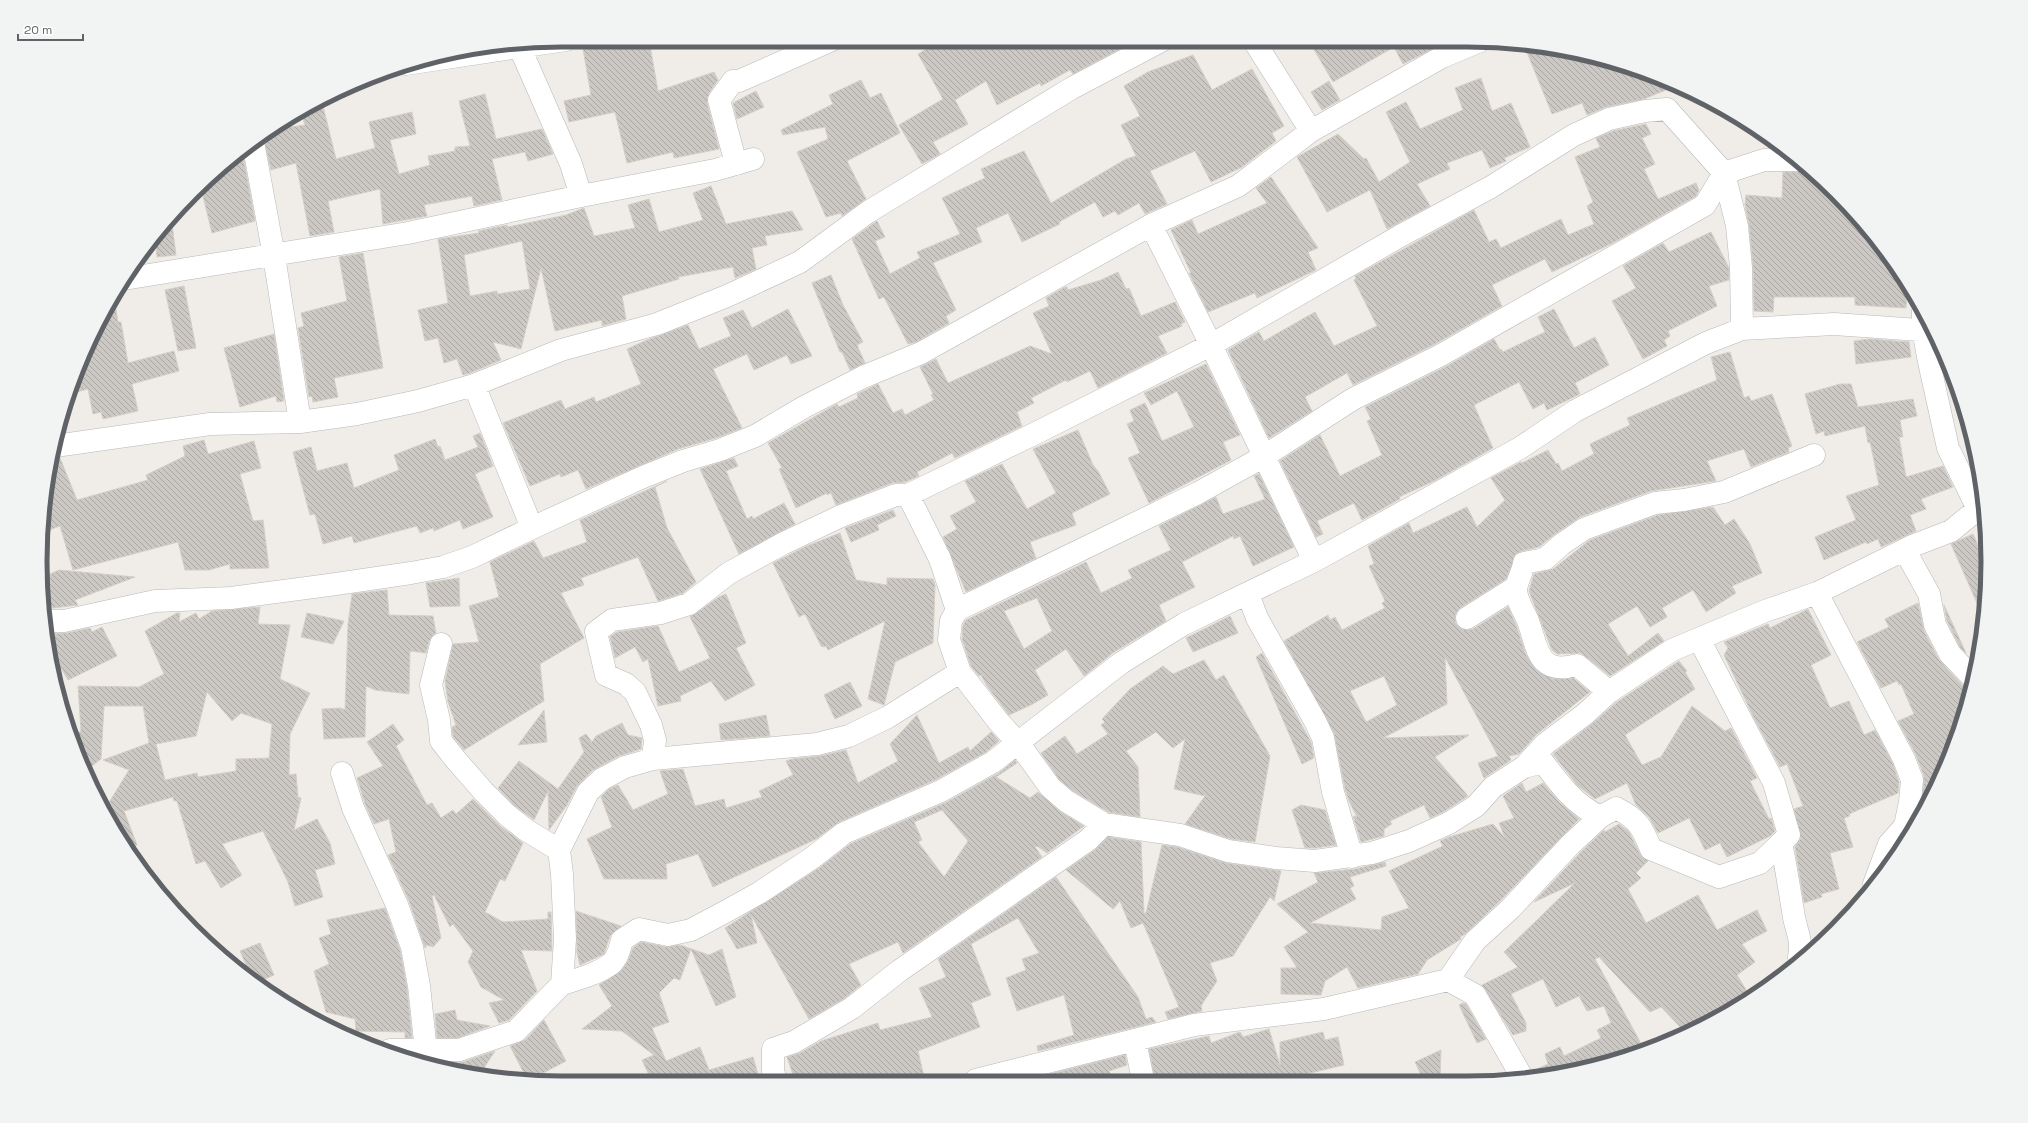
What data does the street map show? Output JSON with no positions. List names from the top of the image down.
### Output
{
  "scale_bar": "20 m"
}
